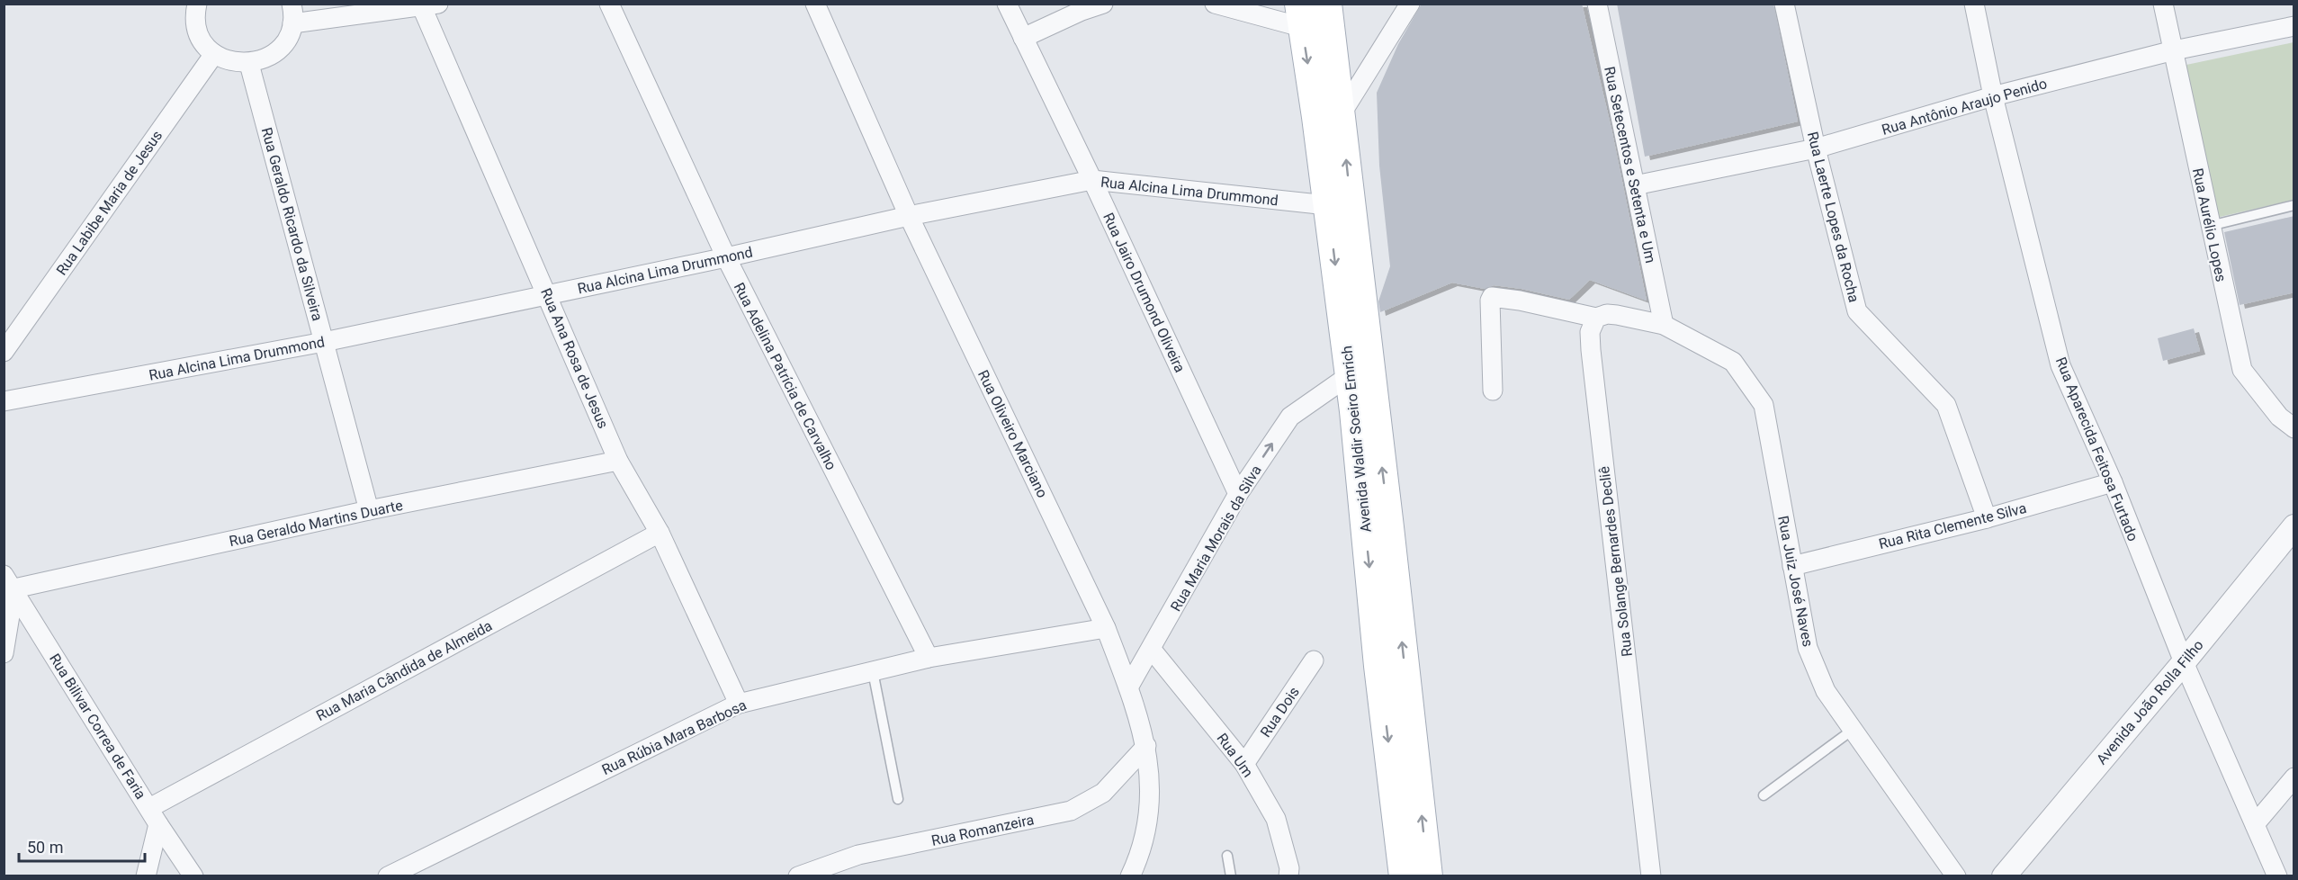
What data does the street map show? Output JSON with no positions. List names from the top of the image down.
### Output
{
  "streets": {
    "main road": ["Avenida Waldir Soeiro Emrich"],
    "street": [
      "Rua Antônio Araujo Penido",
      "Rua Setecentos e Setenta e Um",
      "Rua Alcina Lima Drummond",
      "Rua Labibe Maria de Jesus",
      "Rua Laerte Lopes da Rocha",
      "Rua Geraldo Ricardo da Silveira",
      "Rua Aurélio Lopes",
      "Rua Jairo Drumond Oliveira",
      "Rua Ana Rosa de Jesus",
      "Rua Adelina Patrícia de Carvalho",
      "Rua Oliveiro Marciano",
      "Rua Aparecida Feitosa Furtado",
      "Rua Geraldo Martins Duarte",
      "Rua Rita Clemente Silva",
      "Rua Maria Morais da Silva",
      "Rua Solange Bernardes Decliê",
      "Rua Juiz José Naves",
      "Rua Maria Cândida de Almeida",
      "Avenida João Rolla Filho",
      "Rua Dois",
      "Rua Bilivar Correa de Faria",
      "Rua Rúbia Mara Barbosa",
      "Rua Um",
      "Rua Romanzeira"
    ]
  },
  "crossings": [
    ["Rua Antônio Araujo Penido", "Rua Setecentos e Setenta e Um"],
    ["Rua Antônio Araujo Penido", "Rua Laerte Lopes da Rocha"],
    ["Rua Antônio Araujo Penido", "Rua Aurélio Lopes"],
    ["Rua Antônio Araujo Penido", "Rua Aparecida Feitosa Furtado"],
    ["Rua Setecentos e Setenta e Um", "Rua Juiz José Naves"],
    ["Rua Alcina Lima Drummond", "Rua Geraldo Ricardo da Silveira"],
    ["Rua Alcina Lima Drummond", "Rua Jairo Drumond Oliveira"],
    ["Rua Alcina Lima Drummond", "Rua Ana Rosa de Jesus"],
    ["Rua Alcina Lima Drummond", "Rua Adelina Patrícia de Carvalho"],
    ["Rua Alcina Lima Drummond", "Rua Oliveiro Marciano"],
    ["Rua Alcina Lima Drummond", "Avenida Waldir Soeiro Emrich"],
    ["Rua Laerte Lopes da Rocha", "Rua Rita Clemente Silva"],
    ["Rua Geraldo Ricardo da Silveira", "Rua Geraldo Martins Duarte"],
    ["Rua Jairo Drumond Oliveira", "Rua Maria Morais da Silva"],
    ["Rua Ana Rosa de Jesus", "Rua Geraldo Martins Duarte"],
    ["Rua Ana Rosa de Jesus", "Rua Maria Cândida de Almeida"],
    ["Rua Ana Rosa de Jesus", "Rua Rúbia Mara Barbosa"],
    ["Rua Adelina Patrícia de Carvalho", "Rua Rúbia Mara Barbosa"],
    ["Rua Oliveiro Marciano", "Rua Maria Morais da Silva"],
    ["Rua Oliveiro Marciano", "Rua Rúbia Mara Barbosa"],
    ["Rua Oliveiro Marciano", "Rua Romanzeira"],
    ["Avenida Waldir Soeiro Emrich", "Rua Maria Morais da Silva"],
    ["Rua Aparecida Feitosa Furtado", "Rua Rita Clemente Silva"],
    ["Rua Aparecida Feitosa Furtado", "Avenida João Rolla Filho"],
    ["Rua Geraldo Martins Duarte", "Rua Bilivar Correa de Faria"],
    ["Rua Rita Clemente Silva", "Rua Juiz José Naves"],
    ["Rua Maria Morais da Silva", "Rua Um"],
    ["Rua Maria Cândida de Almeida", "Rua Bilivar Correa de Faria"],
    ["Rua Dois", "Rua Um"]
  ],
  "one_way": ["Rua Maria Morais da Silva"],
  "scale_bar": "50 m"
}
